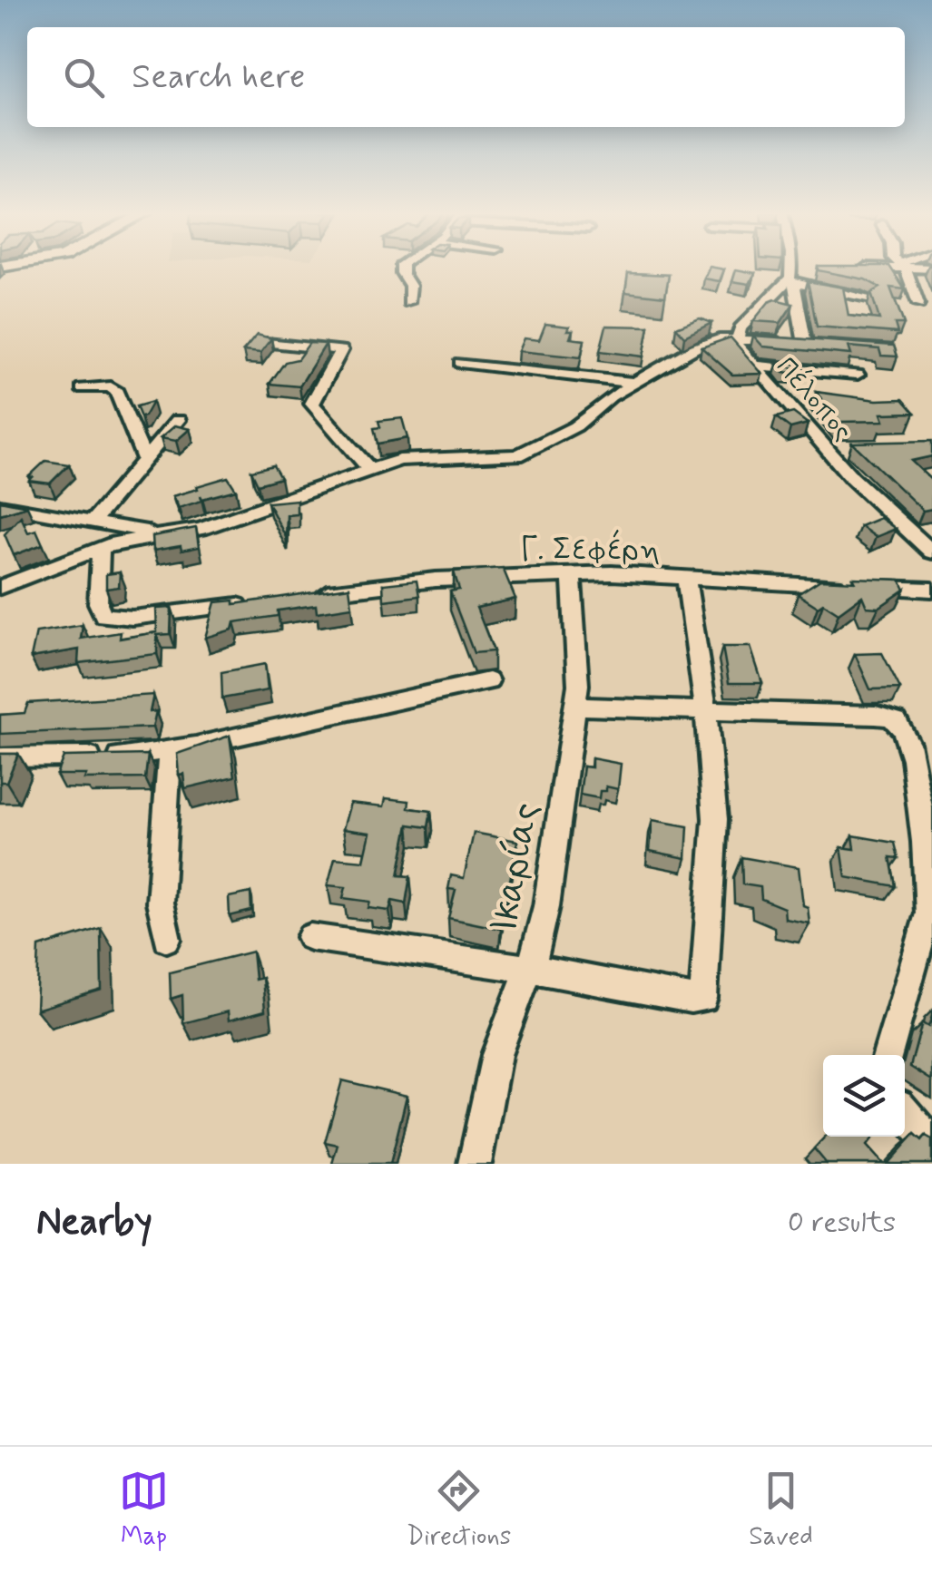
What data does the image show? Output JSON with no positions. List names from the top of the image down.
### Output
{
  "streets": {
    "street": ["Πέλοπος", "Γ. Σεφέρη", "Ικαρίας"]
  },
  "crossings": [
    ["Γ. Σεφέρη", "Ικαρίας"]
  ],
  "page": {
    "search": "Search here",
    "heading": ["Nearby", "0 results"],
    "nav": ["Map", "Directions", "Saved"]
  }
}
